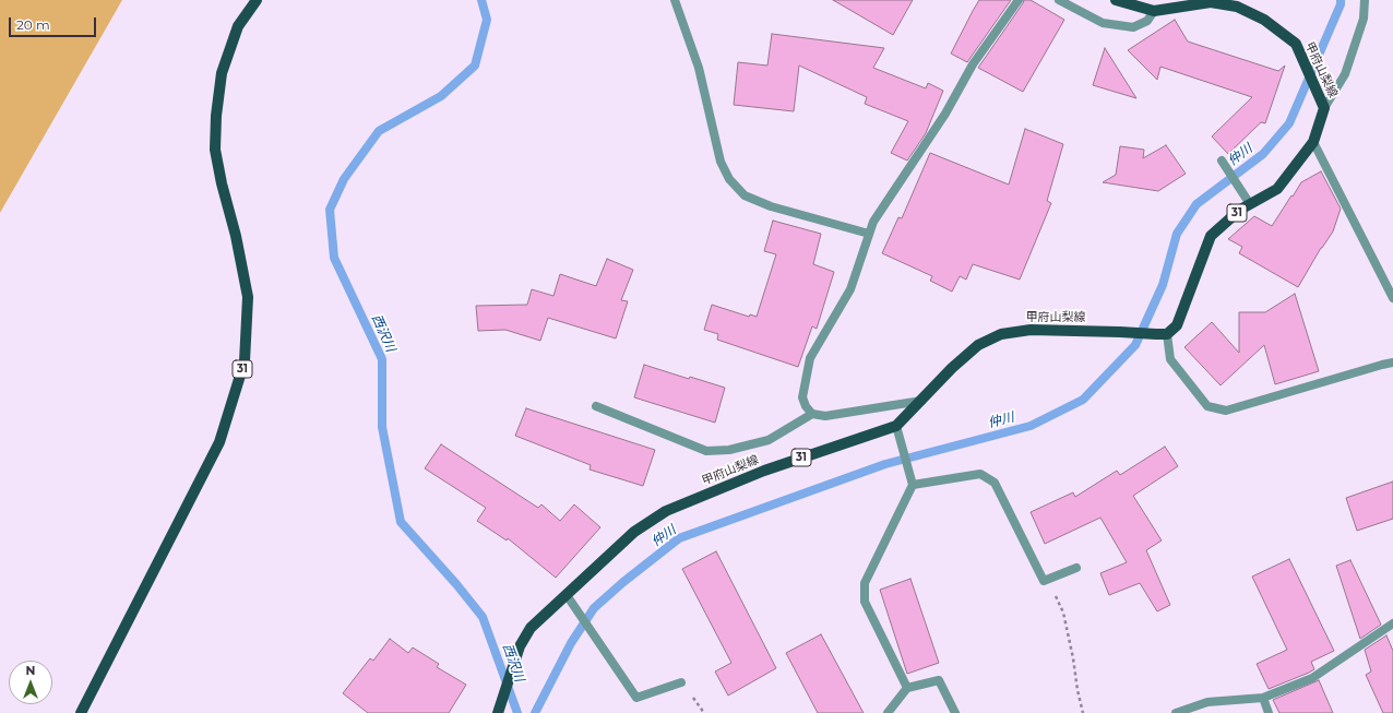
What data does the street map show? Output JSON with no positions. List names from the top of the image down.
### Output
{
  "streets": {
    "main road": ["甲府山梨線", "31"]
  },
  "water": ["仲川", "西沢川"],
  "scale_bar": "20 m",
  "north": "top"
}
